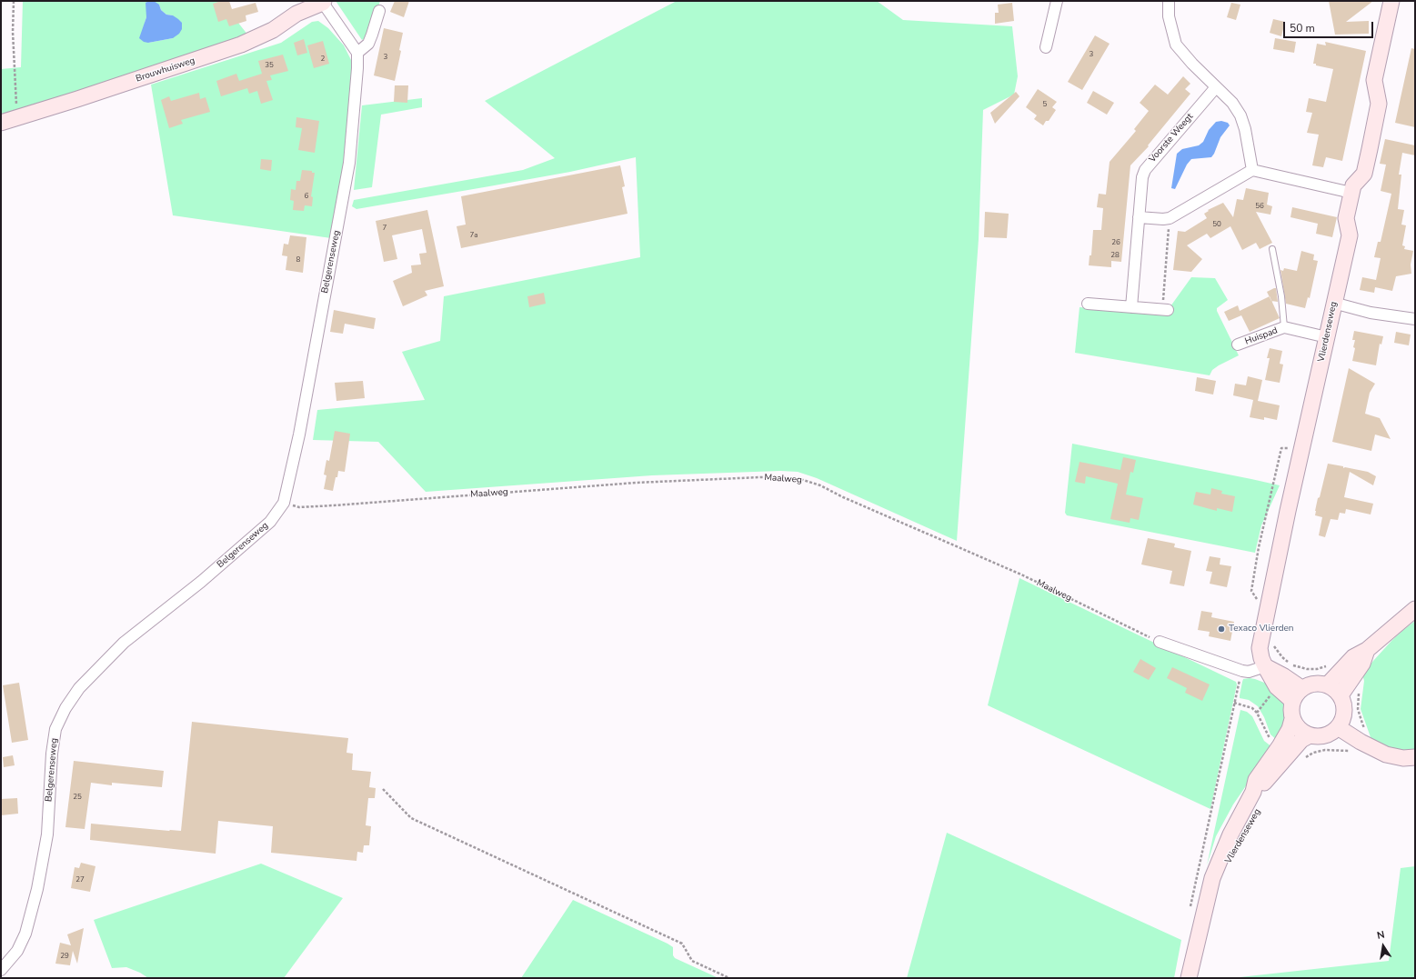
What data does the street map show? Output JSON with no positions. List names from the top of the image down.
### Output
{
  "streets": {
    "street": [
      "Brouwhuisweg",
      "Voorste Weegt",
      "Belgerenseweg",
      "Vlierdenseweg",
      "Huispad"
    ],
    "path": ["Maalweg"]
  },
  "crossings": [
    ["Belgerenseweg", "Maalweg"],
    ["Vlierdenseweg", "Huispad"]
  ],
  "places": ["Texaco Vlierden"],
  "house_numbers": [
    "3",
    "3",
    "2",
    "35",
    "5",
    "6",
    "56",
    "50",
    "7",
    "7a",
    "26",
    "28",
    "8",
    "25",
    "27",
    "29"
  ],
  "scale_bar": "50 m",
  "north": "top"
}
